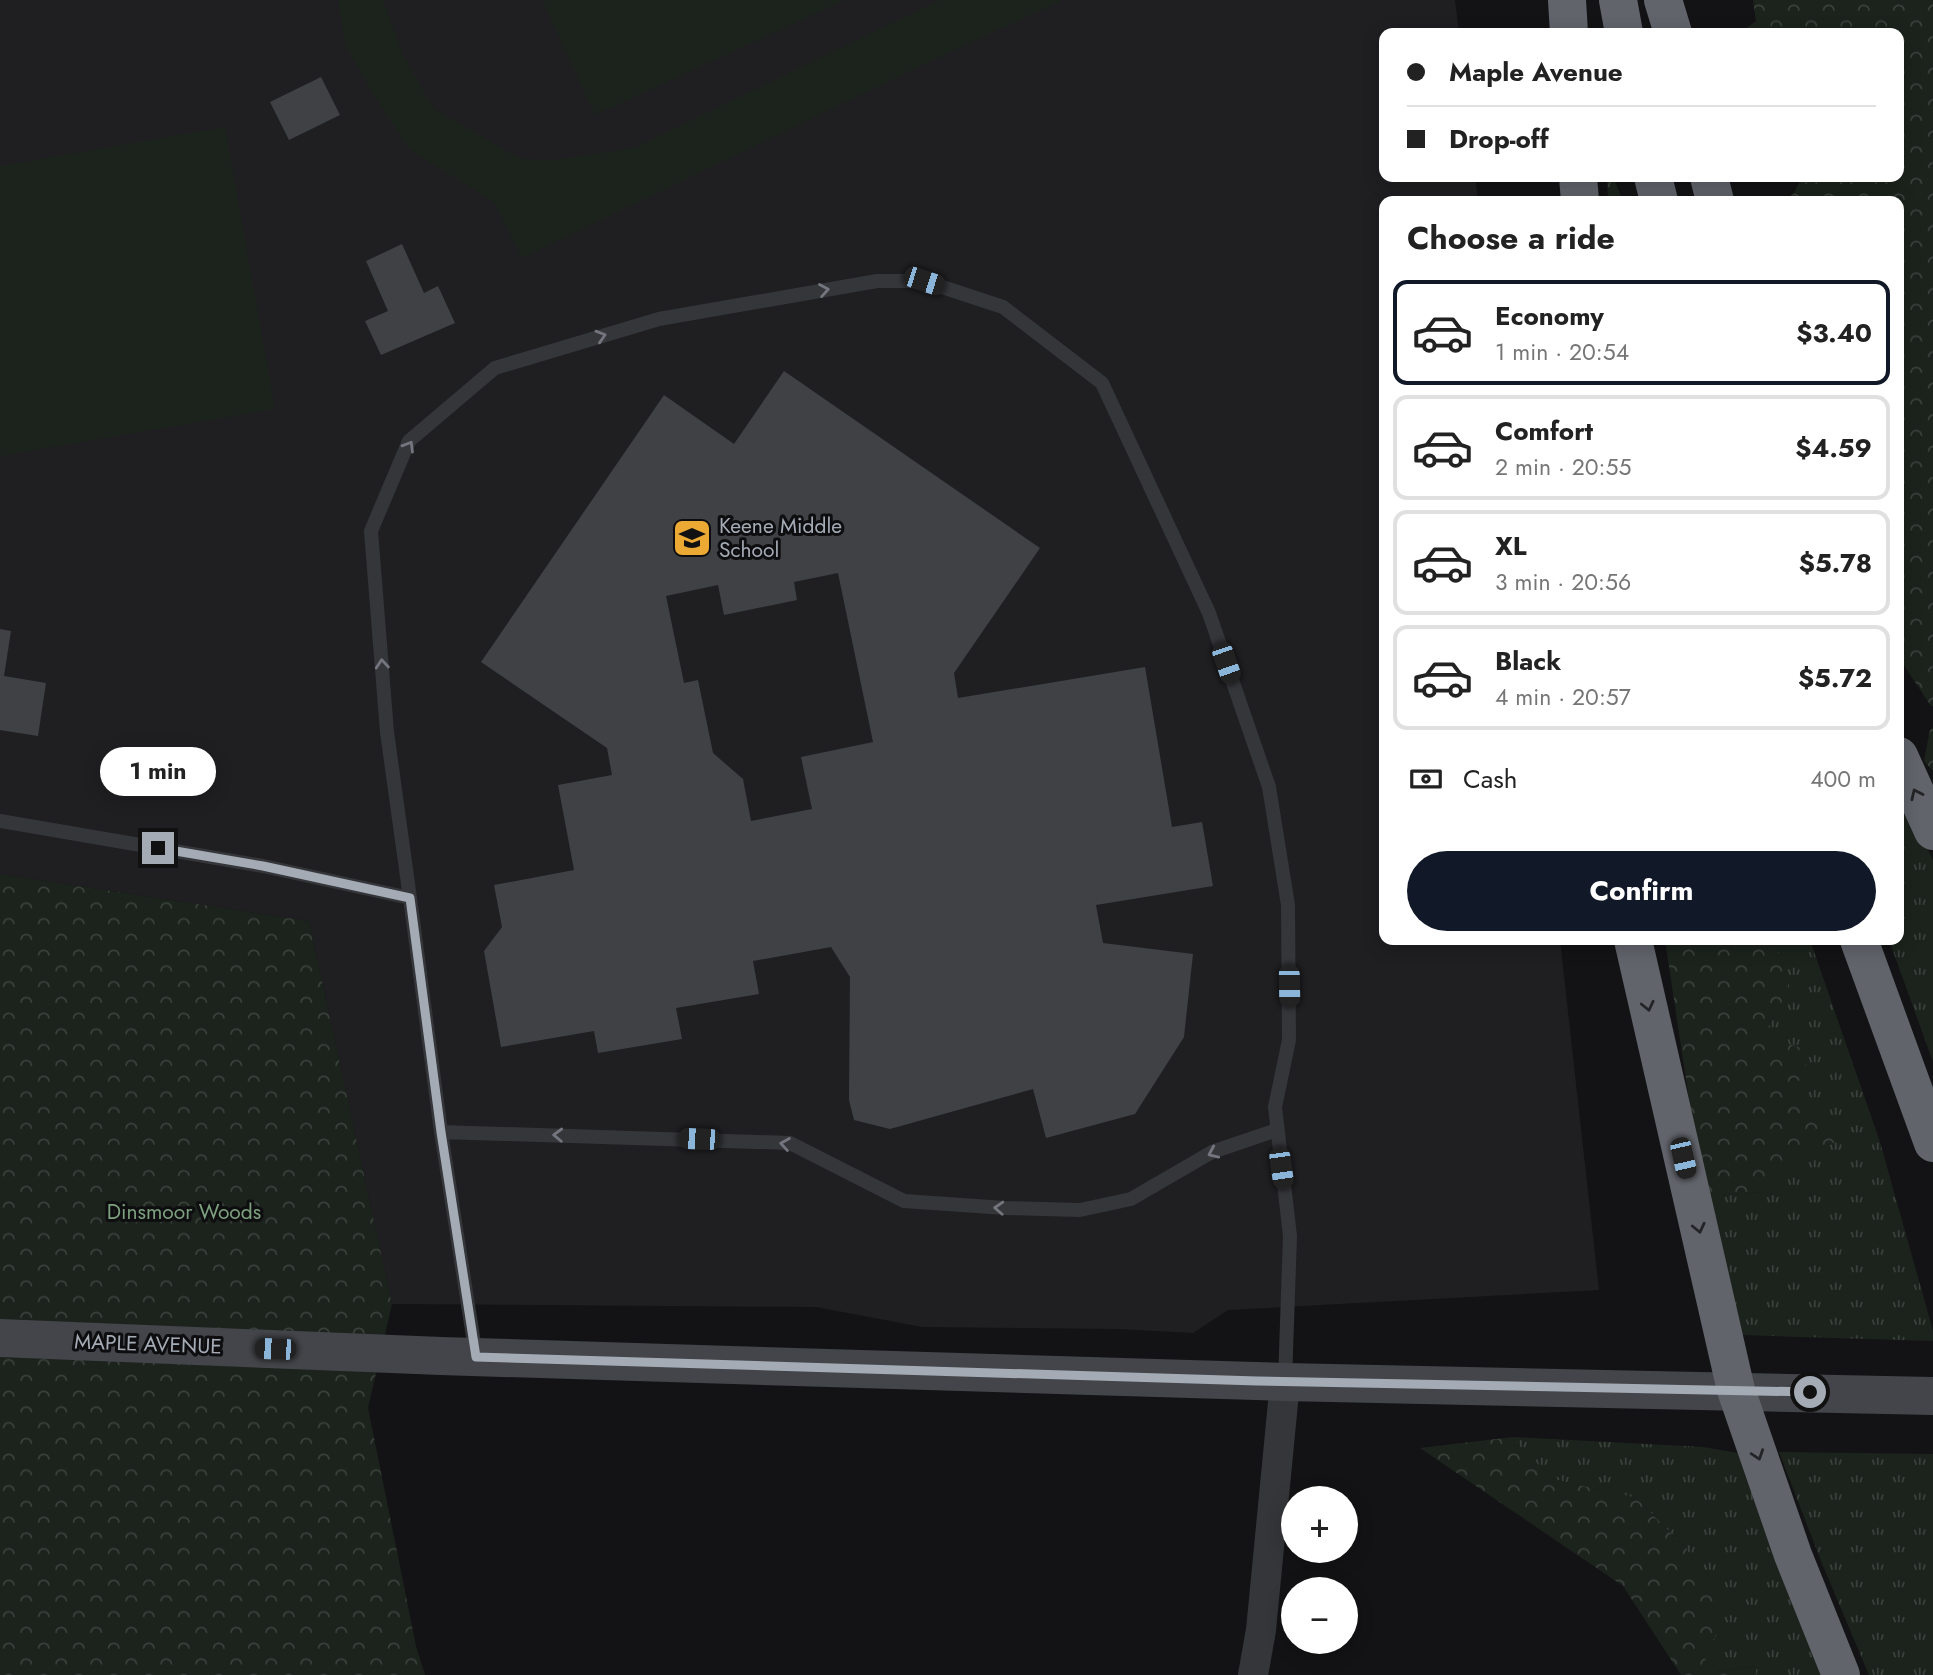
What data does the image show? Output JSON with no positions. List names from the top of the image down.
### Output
{
  "streets": {
    "main road": ["MAPLE AVENUE"]
  },
  "parks": ["Dinsmoor Woods"],
  "places": {
    "school or university": ["Keene Middle School"]
  },
  "page": {
    "banner": ["Maple Avenue", "Drop-off"],
    "heading": "Choose a ride",
    "list": [
      {
        "name": "Economy",
        "note": "1 min · 20:54",
        "value": "$3.40"
      },
      {
        "name": "Comfort",
        "note": "2 min · 20:55",
        "value": "$4.59"
      },
      {
        "name": "XL",
        "note": "3 min · 20:56",
        "value": "$5.78"
      },
      {
        "name": "Black",
        "note": "4 min · 20:57",
        "value": "$5.72"
      }
    ],
    "pay": ["Cash", "400 m"],
    "bubble": "1 min",
    "buttons": "Confirm",
    "map_buttons": ["+", "−"]
  }
}
